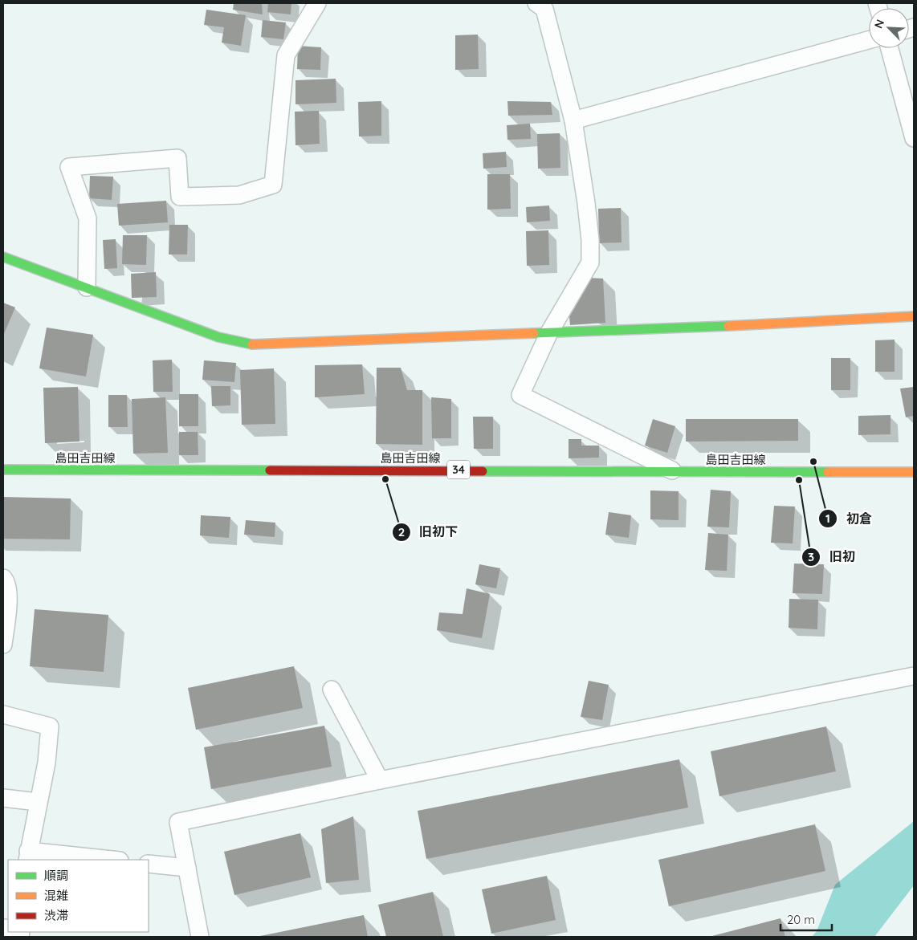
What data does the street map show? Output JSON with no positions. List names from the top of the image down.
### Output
{
  "streets": {
    "street": ["島田吉田線", "34"]
  },
  "places": ["初倉", "旧初下", "旧初"],
  "legend": ["順調", "混雑", "渋滞"],
  "scale_bar": "20 m",
  "north": "top left"
}
